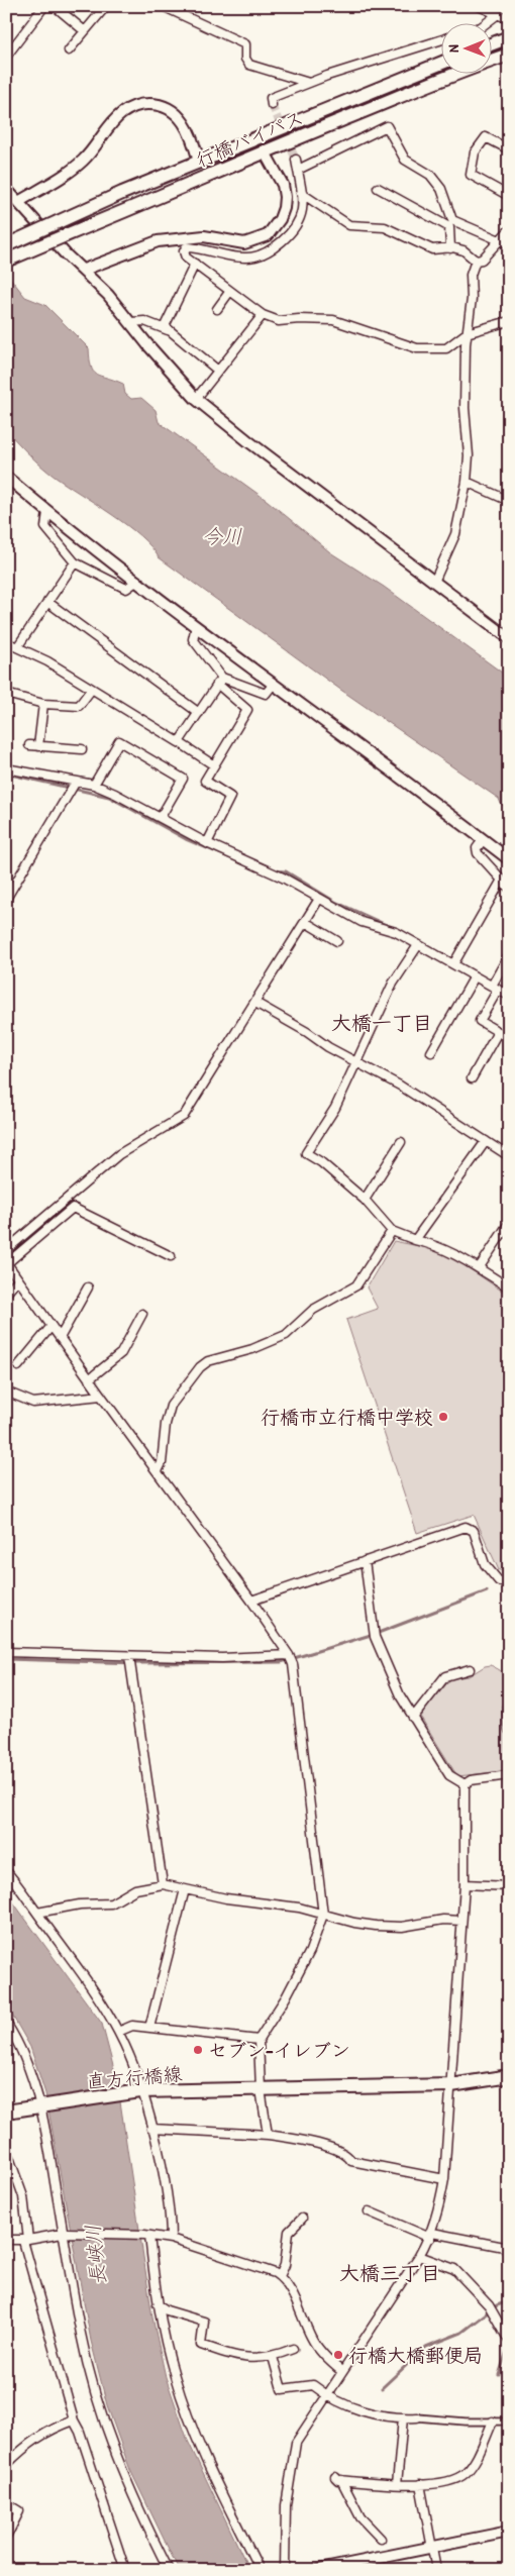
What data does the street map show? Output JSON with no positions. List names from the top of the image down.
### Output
{
  "streets": {
    "main road": ["行橋バイパス", "直方行橋線"]
  },
  "districts": ["大橋一丁目", "大橋三丁目"],
  "water": ["今川", "長峡川"],
  "places": ["行橋市立行橋中学校", "セブン-イレブン", "行橋大橋郵便局"],
  "north": "left"
}
